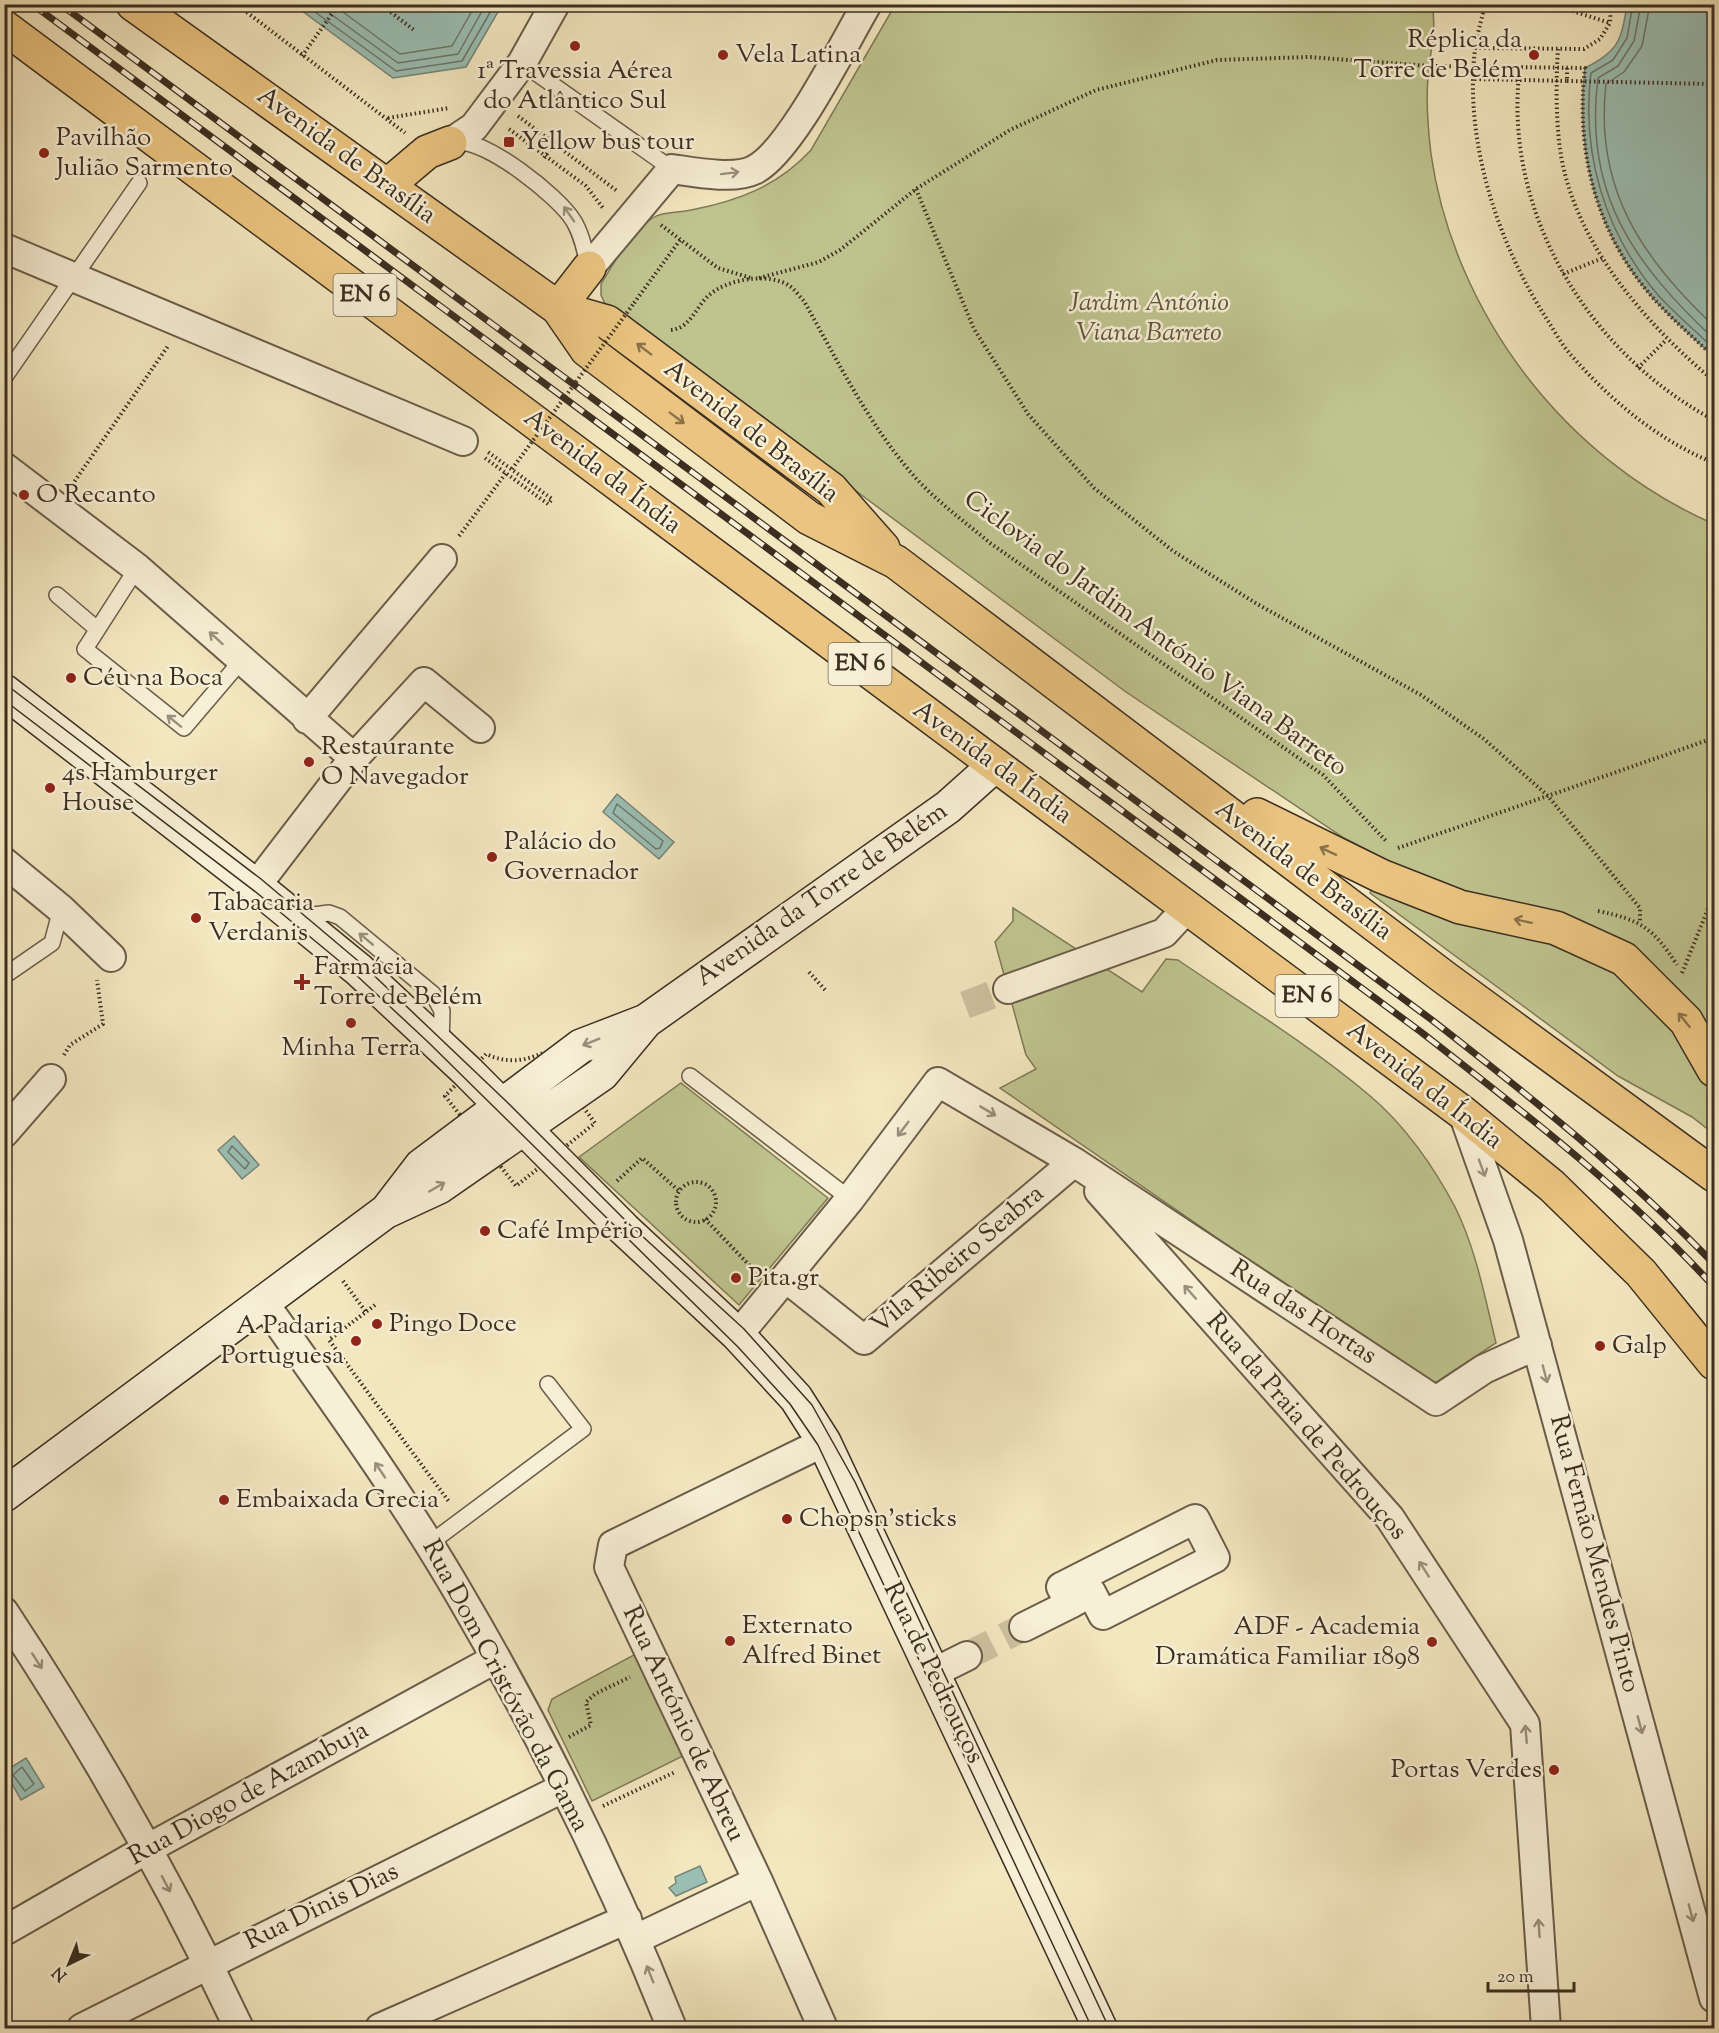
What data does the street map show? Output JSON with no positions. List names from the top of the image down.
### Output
{
  "streets": {
    "main road": ["Avenida de Brasília", "EN 6", "Avenida da Índia"],
    "street": [
      "Avenida da Torre de Belém",
      "Vila Ribeiro Seabra",
      "Rua das Hortas",
      "Rua da Praia de Pedrouços",
      "Rua Fernão Mendes Pinto",
      "Rua de Pedrouços",
      "Rua Dom Cristóvão da Gama",
      "Rua António de Abreu",
      "Rua Diogo de Azambuja",
      "Rua Dinis Dias"
    ],
    "path": ["Ciclovia do Jardim António Viana Barreto"]
  },
  "crossings": [
    ["Avenida da Índia", "Avenida da Torre de Belém"],
    ["Avenida da Índia", "Rua Fernão Mendes Pinto"],
    ["Avenida da Torre de Belém", "Rua de Pedrouços"],
    ["Avenida da Torre de Belém", "Rua Dom Cristóvão da Gama"],
    ["Vila Ribeiro Seabra", "Rua das Hortas"],
    ["Vila Ribeiro Seabra", "Rua da Praia de Pedrouços"],
    ["Rua das Hortas", "Rua da Praia de Pedrouços"],
    ["Rua das Hortas", "Rua Fernão Mendes Pinto"],
    ["Rua de Pedrouços", "Rua António de Abreu"],
    ["Rua Dom Cristóvão da Gama", "Rua Diogo de Azambuja"],
    ["Rua Dom Cristóvão da Gama", "Rua Dinis Dias"]
  ],
  "one_way": ["Rua da Praia de Pedrouços", "Rua Fernão Mendes Pinto", "Rua Dom Cristóvão da Gama"],
  "parks": ["Jardim António Viana Barreto"],
  "places": {
    "other": [
      "1ª Travessia Aérea do Atlântico Sul",
      "Vela Latina",
      "Réplica da Torre de Belém",
      "Pavilhão Julião Sarmento",
      "O Recanto",
      "Céu na Boca",
      "Restaurante O Navegador",
      "4s Hamburger House",
      "Palácio do Governador",
      "Tabacaria Verdanis",
      "Minha Terra",
      "Café Império",
      "Pita.gr",
      "Pingo Doce",
      "A Padaria Portuguesa",
      "Galp",
      "Embaixada Grecia",
      "Chopsn'sticks",
      "Externato Alfred Binet",
      "ADF - Academia Dramática Familiar 1898",
      "Portas Verdes"
    ],
    "transit": ["Yellow bus tour"],
    "health": ["Farmácia Torre de Belém"]
  },
  "scale_bar": "20 m",
  "north": "bottom left"
}
